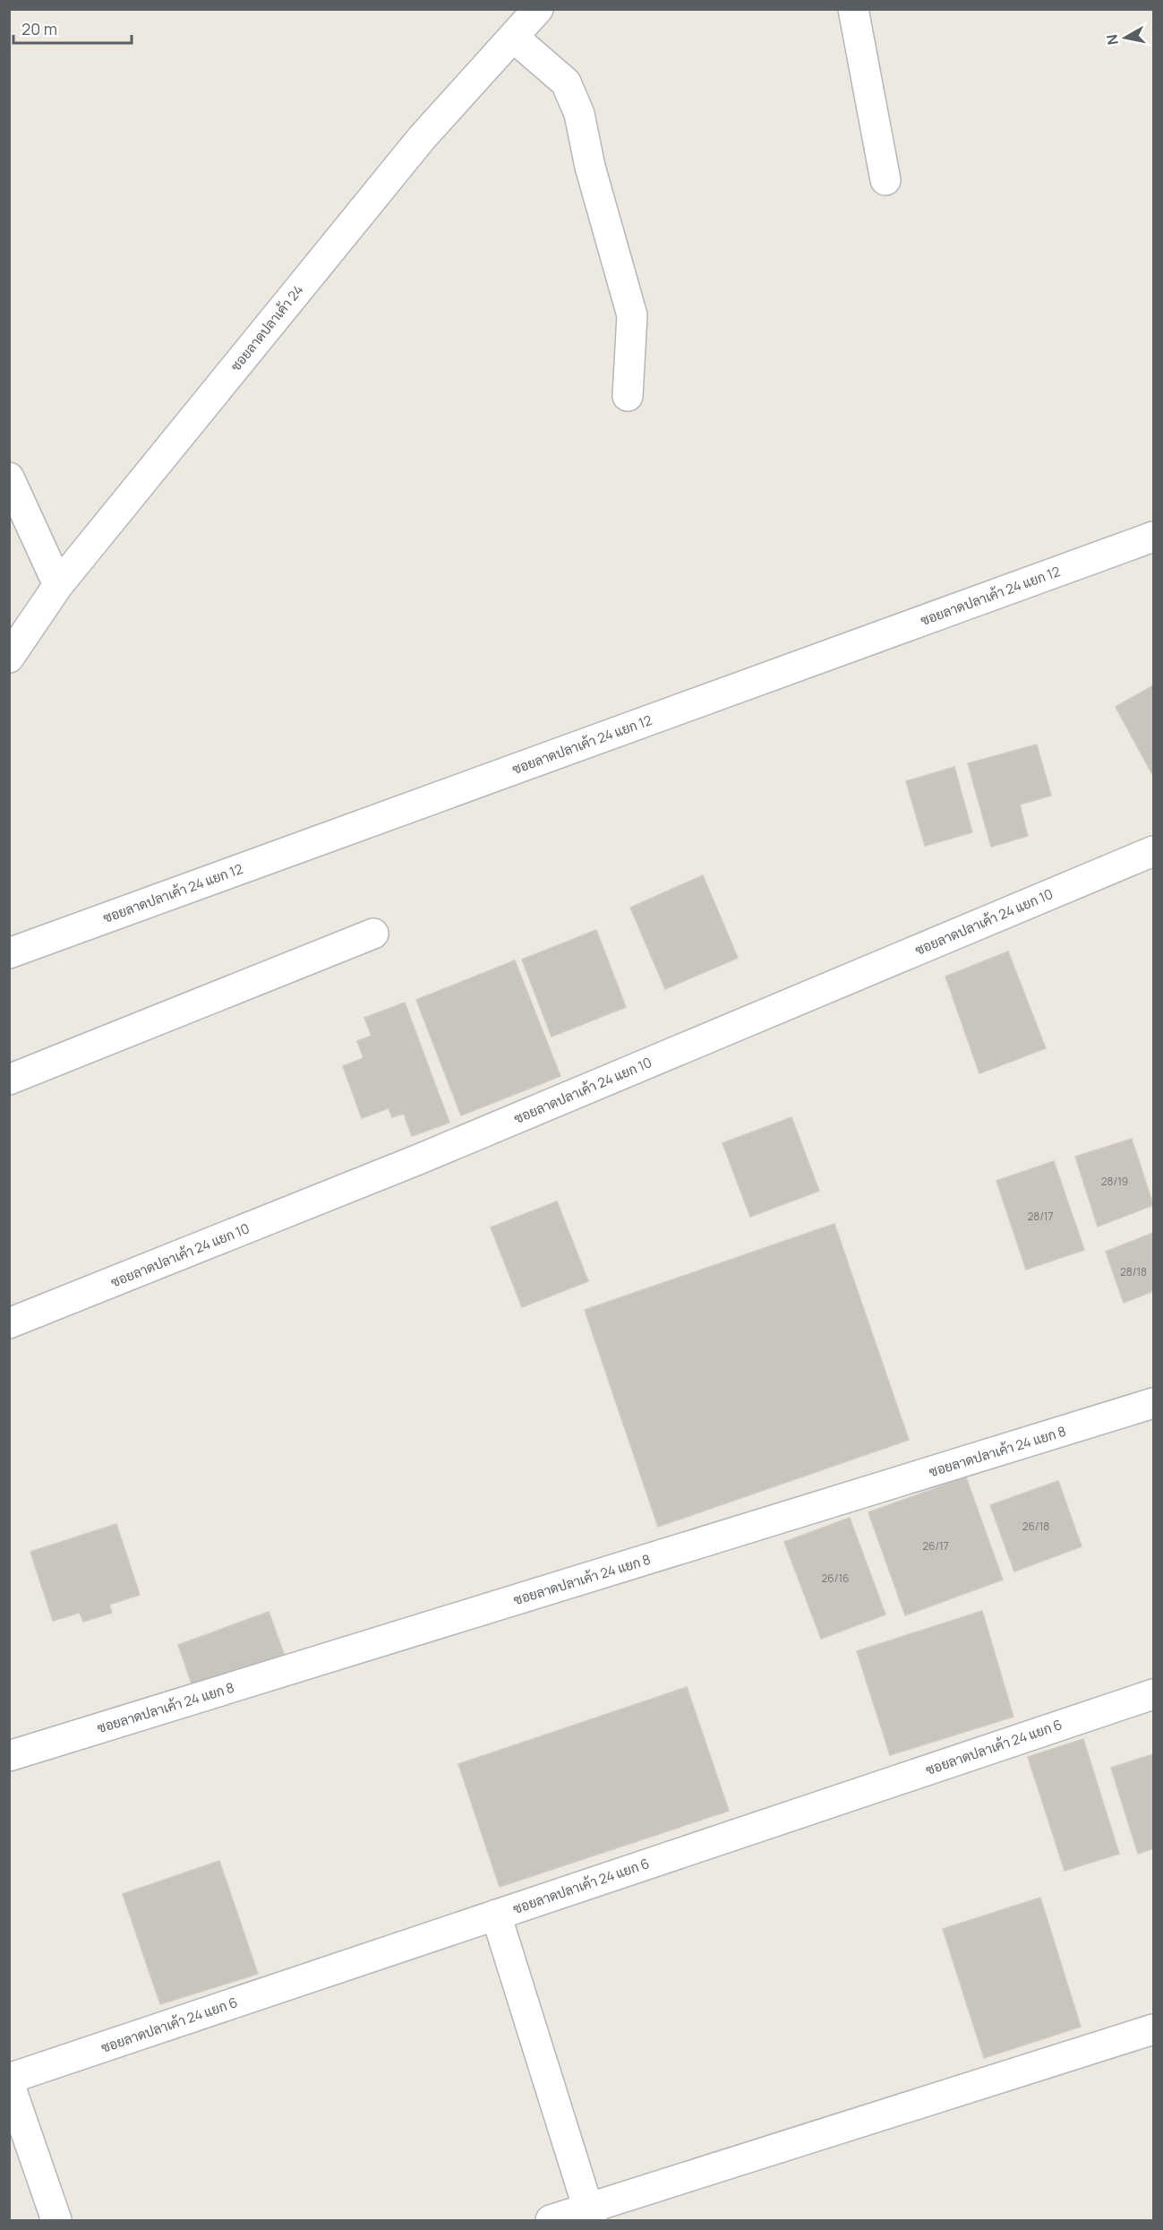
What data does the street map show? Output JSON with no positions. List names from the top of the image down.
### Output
{
  "streets": {
    "street": [
      "ซอยลาดปลาเค้า 24",
      "ซอยลาดปลาเค้า 24 แยก 12",
      "ซอยลาดปลาเค้า 24 แยก 10",
      "ซอยลาดปลาเค้า 24 แยก 8",
      "ซอยลาดปลาเค้า 24 แยก 6"
    ]
  },
  "house_numbers": [
    "28/19",
    "28/17",
    "28/18",
    "26/18",
    "26/17",
    "26/16"
  ],
  "scale_bar": "20 m",
  "north": "left"
}
